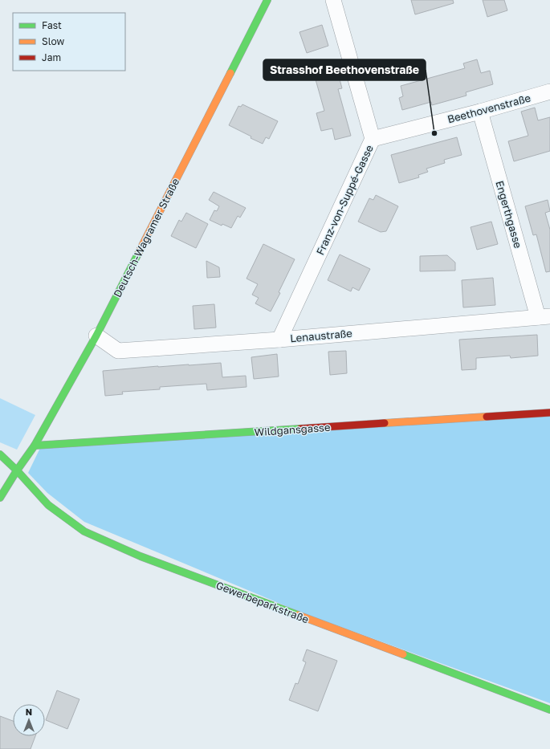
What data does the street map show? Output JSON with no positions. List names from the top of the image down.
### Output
{
  "streets": {
    "street": [
      "Beethovenstraße",
      "Franz-von-Suppé-Gasse",
      "Engerthgasse",
      "Deutsch-Wagramer Straße",
      "Lenaustraße",
      "Wildgansgasse",
      "Gewerbeparkstraße"
    ]
  },
  "crossings": [
    ["Beethovenstraße", "Franz-von-Suppé-Gasse"],
    ["Beethovenstraße", "Engerthgasse"],
    ["Franz-von-Suppé-Gasse", "Lenaustraße"],
    ["Engerthgasse", "Lenaustraße"],
    ["Deutsch-Wagramer Straße", "Lenaustraße"],
    ["Deutsch-Wagramer Straße", "Wildgansgasse"],
    ["Deutsch-Wagramer Straße", "Gewerbeparkstraße"]
  ],
  "places": ["Strasshof Beethovenstraße"],
  "legend": ["Fast", "Slow", "Jam"],
  "north": "top"
}
